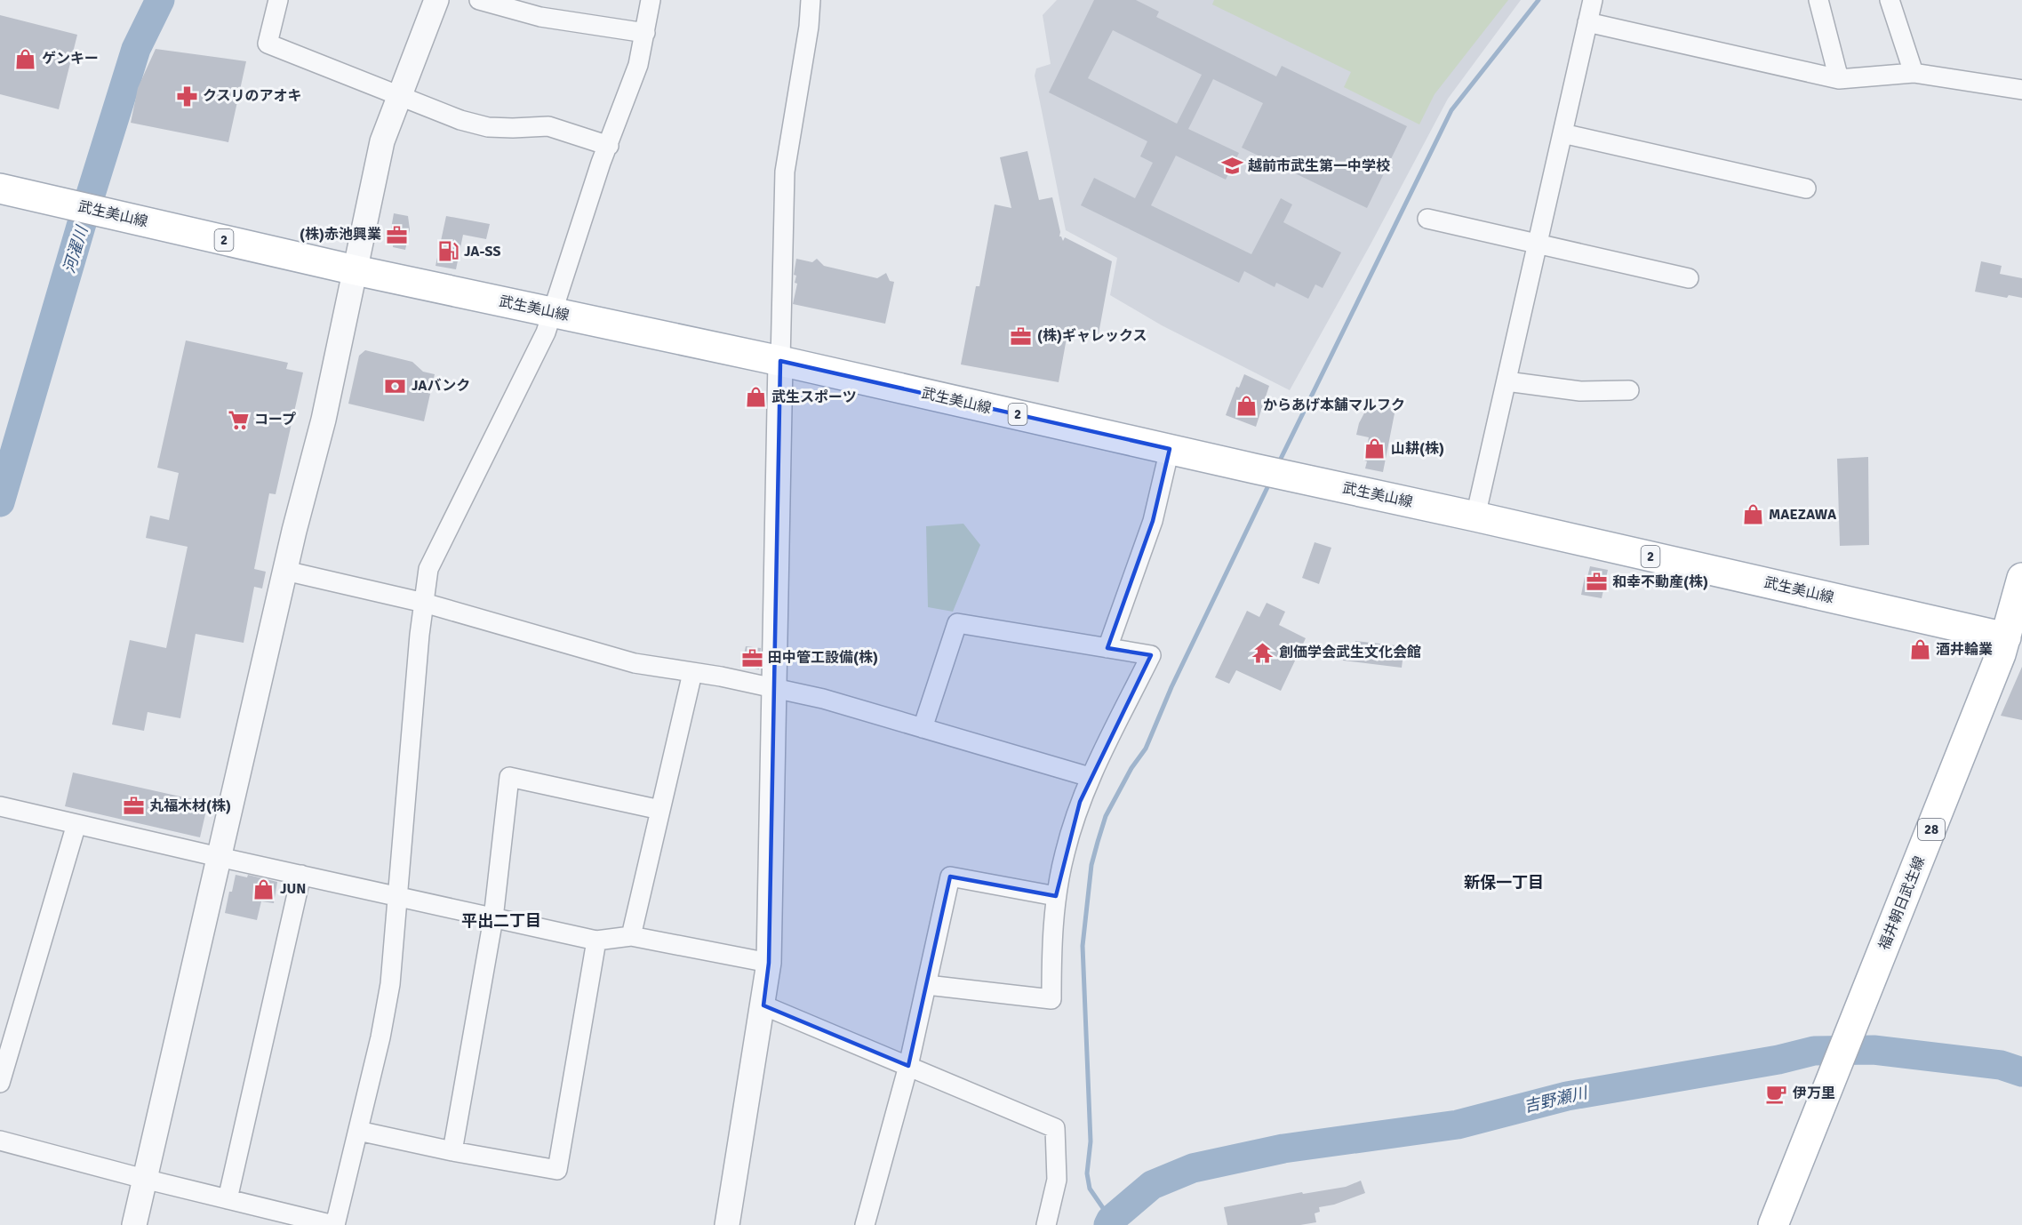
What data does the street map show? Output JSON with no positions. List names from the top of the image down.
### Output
{
  "streets": {
    "main road": [
      "武生美山線",
      "2",
      "28",
      "福井朝日武生線"
    ]
  },
  "crossings": [
    ["武生美山線", "福井朝日武生線"]
  ],
  "districts": ["新保一丁目", "平出二丁目"],
  "water": ["河濯川", "吉野瀬川"],
  "places": {
    "shop": [
      "ゲンキー",
      "武生スポーツ",
      "からあげ本舗マルフク",
      "山耕(株)",
      "MAEZAWA",
      "酒井輪業",
      "JUN"
    ],
    "pharmacy": ["クスリのアオキ"],
    "school or university": ["越前市武生第一中学校"],
    "office": [
      "(株)赤池興業",
      "(株)ギャレックス",
      "和幸不動産(株)",
      "田中管工設備(株)",
      "丸福木材(株)"
    ],
    "fuel station": ["JA-SS"],
    "bank": ["JAバンク"],
    "supermarket": ["コープ"],
    "temple": ["創価学会武生文化会館"],
    "cafe": ["伊万里"]
  }
}
